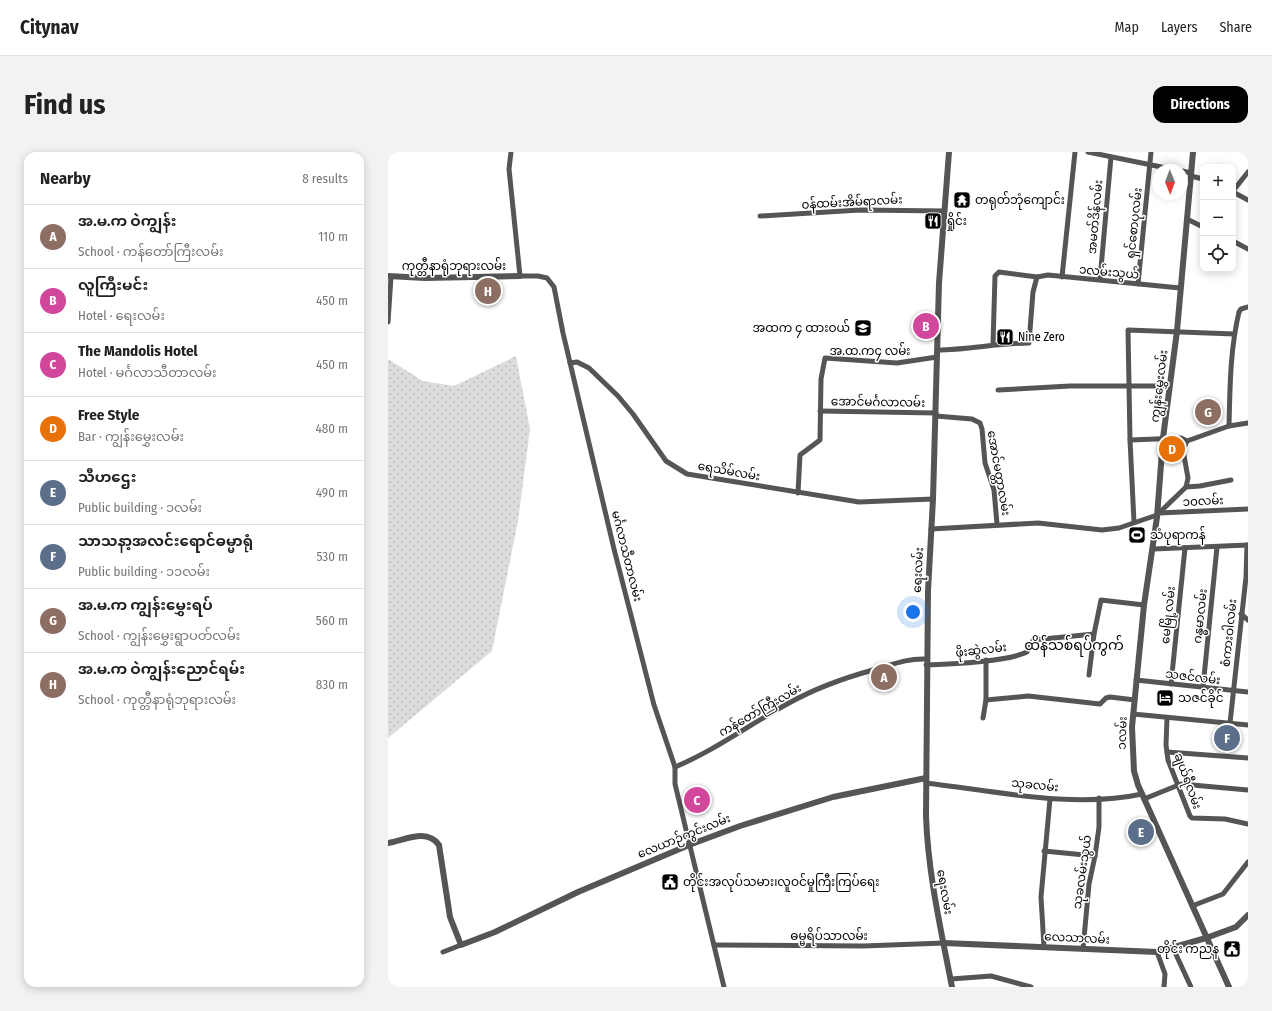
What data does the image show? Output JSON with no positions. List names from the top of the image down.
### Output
{
  "streets": {
    "street": [
      "၀န်ထမ်းအိမ်ရာလမ်း",
      "အမတ်ဒိန်လမ်း",
      "ရှင်စောပုလမ်း",
      "ကုတ္တီနာရုံဘုရားလမ်း",
      "၁လမ်းသွယ်",
      "အ.ထ.က၄ လမ်း",
      "ကျွန်းမွှေးလမ်း",
      "အောင်မင်္ဂလာလမ်း",
      "ရေသိမ်လမ်း",
      "အောင်မတ္တာလမ်း",
      "၁၀လမ်း",
      "မင်္ဂလာသီတာလမ်း",
      "ရေးလမ်း",
      "မေမြို့လမ်း",
      "ဂန္ဓမာလမ်း",
      "စံကားဝါလမ်း",
      "ဖိုးဆွဲလမ်း",
      "သဇင်လမ်း",
      "ကန်တော်ကြီးလမ်း",
      "၁လမ်း",
      "ချယ်ရီလမ်း",
      "သုခလမ်း",
      "လေယာဉ်ကွင်းလမ်း",
      "သုခလမ်းသွယ်",
      "ဓမ္မရိပ်သာလမ်း",
      "လေသာလမ်း"
    ]
  },
  "crossings": [
    ["၀န်ထမ်းအိမ်ရာလမ်း", "ရေးလမ်း"],
    ["အမတ်ဒိန်လမ်း", "၁လမ်းသွယ်"],
    ["ရှင်စောပုလမ်း", "၁လမ်းသွယ်"],
    ["ကုတ္တီနာရုံဘုရားလမ်း", "မင်္ဂလာသီတာလမ်း"],
    ["၁လမ်းသွယ်", "ကျွန်းမွှေးလမ်း"],
    ["အ.ထ.က၄ လမ်း", "အောင်မင်္ဂလာလမ်း"],
    ["အ.ထ.က၄ လမ်း", "ရေသိမ်လမ်း"],
    ["အ.ထ.က၄ လမ်း", "ရေးလမ်း"],
    ["ကျွန်းမွှေးလမ်း", "၁၀လမ်း"],
    ["ကျွန်းမွှေးလမ်း", "၁လမ်း"],
    ["အောင်မင်္ဂလာလမ်း", "အောင်မတ္တာလမ်း"],
    ["အောင်မင်္ဂလာလမ်း", "ရေးလမ်း"],
    ["ရေသိမ်လမ်း", "မင်္ဂလာသီတာလမ်း"],
    ["ရေသိမ်လမ်း", "ရေးလမ်း"],
    ["အောင်မတ္တာလမ်း", "ရေးလမ်း"],
    ["၁၀လမ်း", "၁လမ်း"],
    ["မင်္ဂလာသီတာလမ်း", "ကန်တော်ကြီးလမ်း"],
    ["မင်္ဂလာသီတာလမ်း", "လေယာဉ်ကွင်းလမ်း"],
    ["မင်္ဂလာသီတာလမ်း", "ဓမ္မရိပ်သာလမ်း"],
    ["ရေးလမ်း", "ဖိုးဆွဲလမ်း"],
    ["ရေးလမ်း", "ကန်တော်ကြီးလမ်း"],
    ["ရေးလမ်း", "သုခလမ်း"],
    ["ရေးလမ်း", "လေယာဉ်ကွင်းလမ်း"],
    ["ရေးလမ်း", "ဓမ္မရိပ်သာလမ်း"],
    ["ရေးလမ်း", "လေသာလမ်း"],
    ["မေမြို့လမ်း", "သဇင်လမ်း"],
    ["ဂန္ဓမာလမ်း", "သဇင်လမ်း"],
    ["စံကားဝါလမ်း", "သဇင်လမ်း"],
    ["ဖိုးဆွဲလမ်း", "ကန်တော်ကြီးလမ်း"],
    ["သဇင်လမ်း", "၁လမ်း"],
    ["၁လမ်း", "သုခလမ်း"],
    ["၁လမ်း", "လေသာလမ်း"],
    ["ချယ်ရီလမ်း", "သုခလမ်း"],
    ["သုခလမ်း", "လေယာဉ်ကွင်းလမ်း"],
    ["သုခလမ်း", "သုခလမ်းသွယ်"],
    ["သုခလမ်းသွယ်", "လေသာလမ်း"],
    ["ဓမ္မရိပ်သာလမ်း", "လေသာလမ်း"]
  ],
  "districts": ["ထိန်သစ်ရပ်ကွက်"],
  "places": {
    "temple": ["တရုတ်ဘုံကျောင်း"],
    "restaurant": ["ရှိုင်း", "Nine Zero"],
    "school or university": ["အထက ၄ ထားဝယ်"],
    "sports": ["သံပုရာကန်"],
    "hotel": ["သဇင်ခိုင်"],
    "public building": ["တိုင်းအလုပ်သမား၊လူဝင်မှုကြီးကြပ်ရေး", "တိုင်း ကညန"]
  },
  "north": "bottom",
  "page": {
    "header": "Citynav",
    "nav": ["Map", "Layers", "Share"],
    "buttons": "Directions",
    "title": "Find us",
    "heading": ["Nearby", "8 results"],
    "map_buttons": ["+", "−"],
    "list": [
      {
        "mark": "A",
        "name": "အ.မ.က ဝဲကျွန်း",
        "note": "School · ကန်တော်ကြီးလမ်း",
        "value": "110 m"
      },
      {
        "mark": "B",
        "name": "လူကြီးမင်း",
        "note": "Hotel · ရေးလမ်း",
        "value": "450 m"
      },
      {
        "mark": "C",
        "name": "The Mandolis Hotel",
        "note": "Hotel · မင်္ဂလာသီတာလမ်း",
        "value": "450 m"
      },
      {
        "mark": "D",
        "name": "Free Style",
        "note": "Bar · ကျွန်းမွှေးလမ်း",
        "value": "480 m"
      },
      {
        "mark": "E",
        "name": "သီဟဌေး",
        "note": "Public building · ၁လမ်း",
        "value": "490 m"
      },
      {
        "mark": "F",
        "name": "သာသနာ့အလင်းရောင်ဓမ္မာရုံ",
        "note": "Public building · ၁၁လမ်း",
        "value": "530 m"
      },
      {
        "mark": "G",
        "name": "အ.မ.က ကျွန်းမွှေးရပ်",
        "note": "School · ကျွန်းမွှေးရွာပတ်လမ်း",
        "value": "560 m"
      },
      {
        "mark": "H",
        "name": "အ.မ.က ဝဲကျွန်းညောင်ရမ်း",
        "note": "School · ကုတ္တီနာရုံဘုရားလမ်း",
        "value": "830 m"
      }
    ],
    "pins": [
      "H",
      "B",
      "G",
      "D",
      "A",
      "F",
      "C",
      "E"
    ]
  }
}
